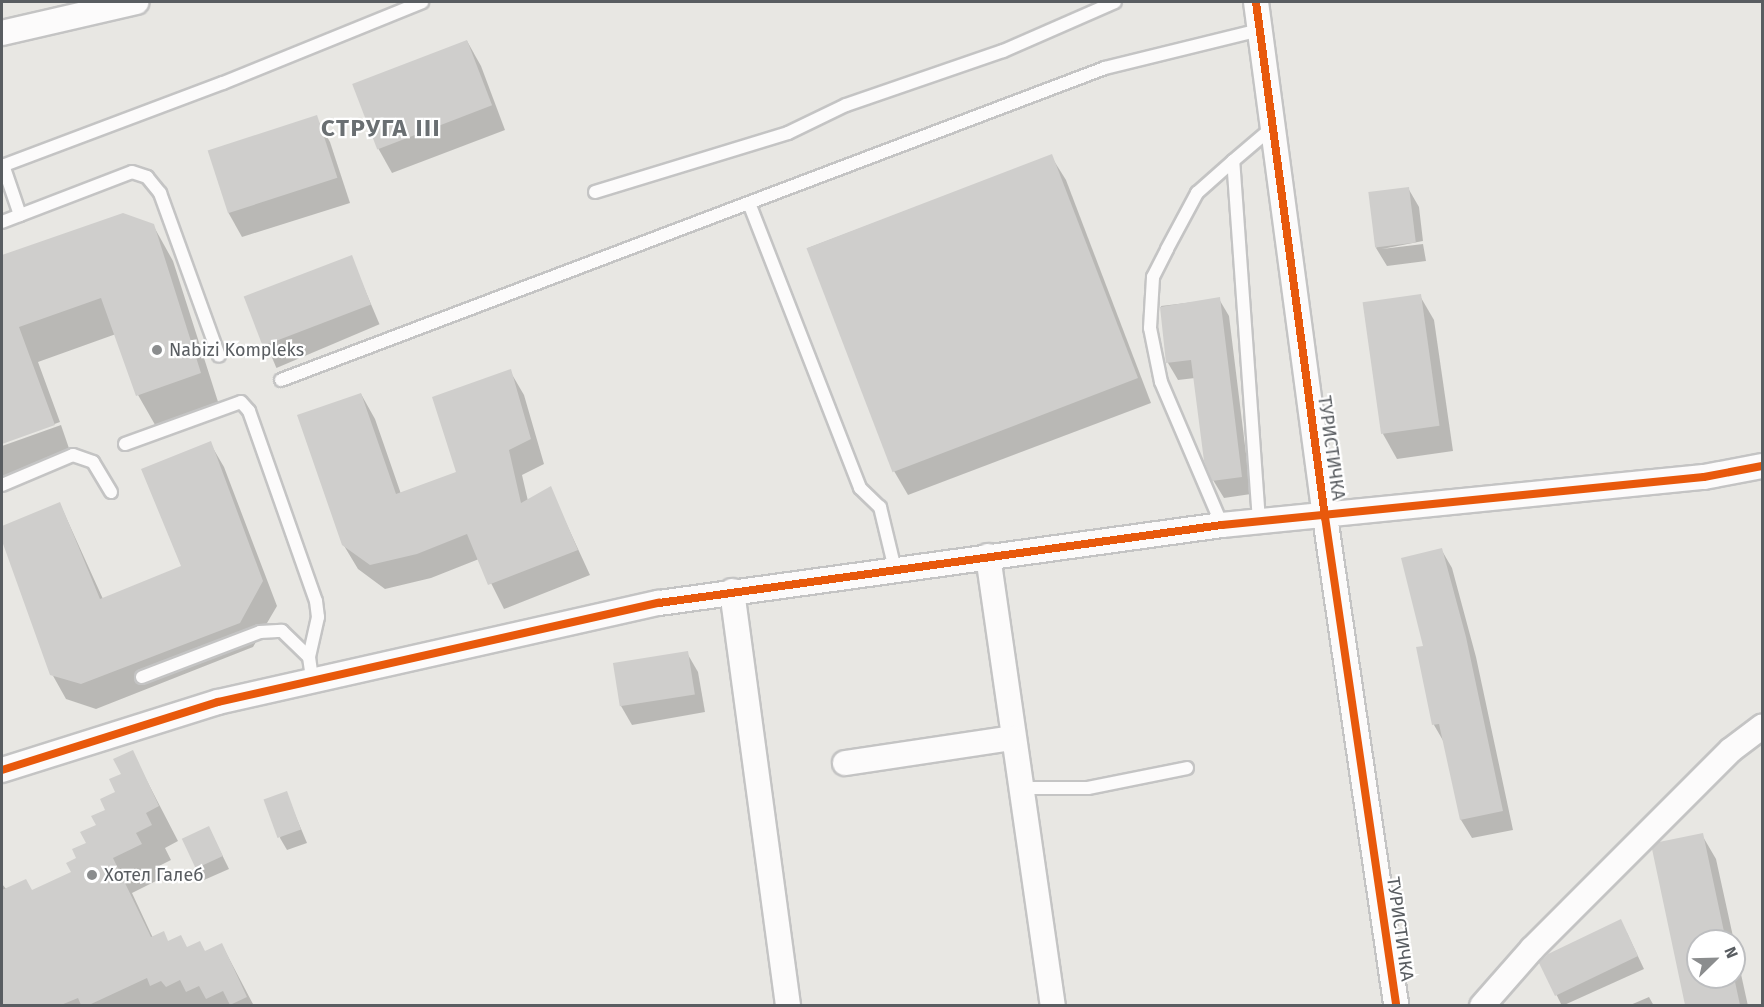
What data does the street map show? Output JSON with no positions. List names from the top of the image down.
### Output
{
  "streets": {
    "street": ["ТУРИСТИЧКА"]
  },
  "districts": ["СТРУГА III"],
  "places": ["Nabizi Kompleks", "Хотел Галеб"],
  "north": "top right"
}
